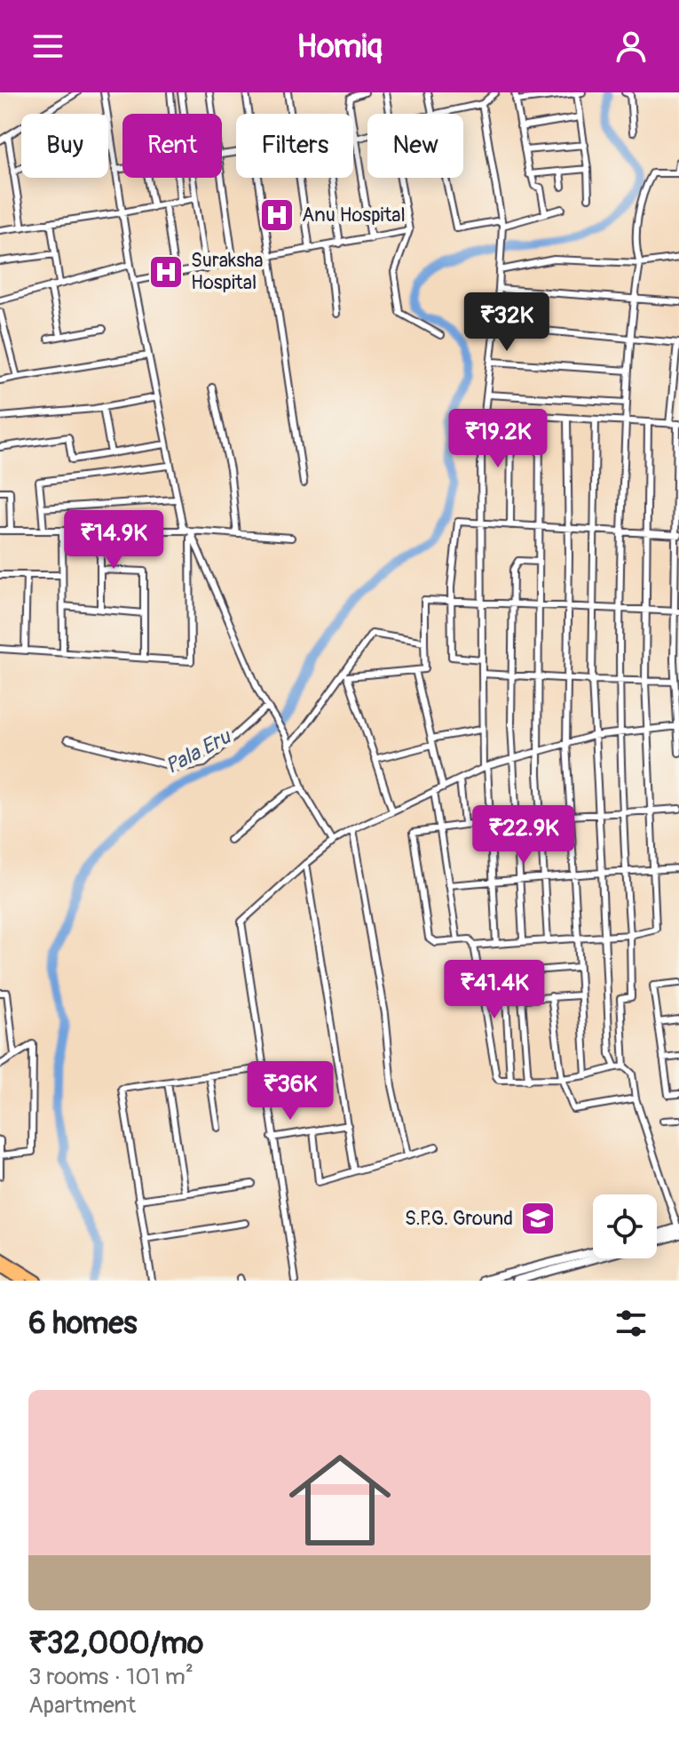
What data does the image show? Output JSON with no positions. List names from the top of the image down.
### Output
{
  "water": ["Pala Eru"],
  "places": {
    "hospital": ["Anu Hospital", "Suraksha Hospital"],
    "school or university": ["S.P.G. Ground"]
  },
  "page": {
    "header": "Homiq",
    "chip": [
      "Buy",
      "Rent",
      "Filters",
      "New"
    ],
    "price": [
      "₹32K",
      "₹19.2K",
      "₹14.9K",
      "₹22.9K",
      "₹41.4K",
      "₹36K"
    ],
    "heading": "6 homes",
    "list": [
      {
        "name": "₹32,000/mo",
        "note": "3 rooms · 101 m² · Apartment"
      }
    ]
  }
}
